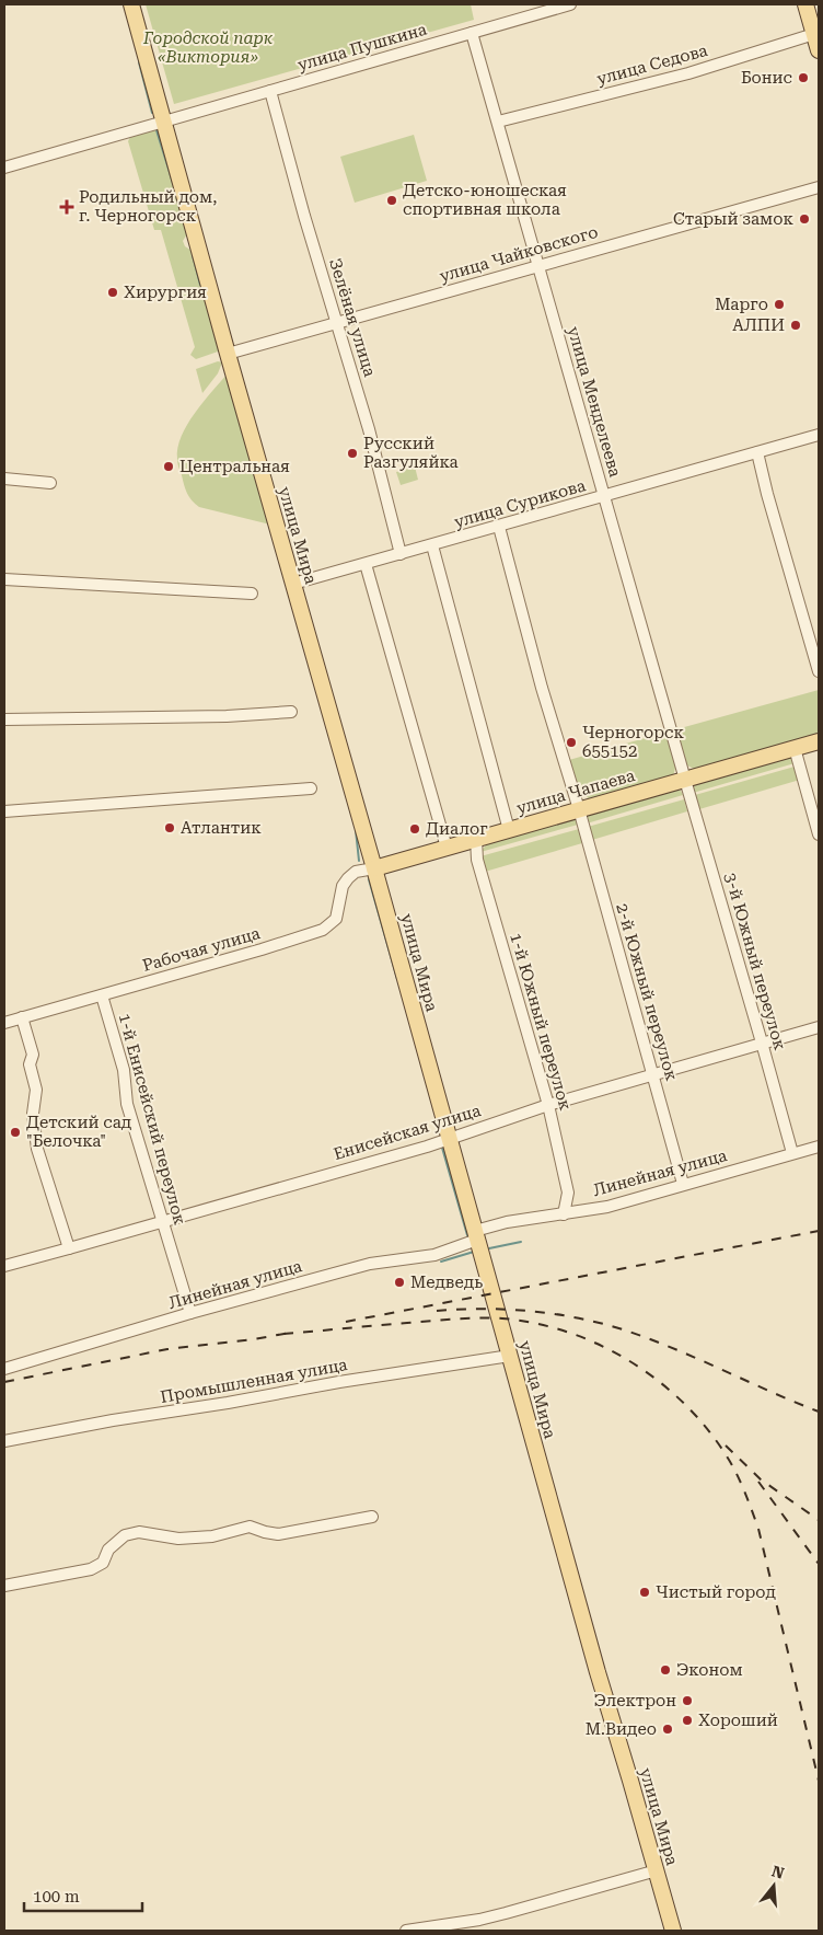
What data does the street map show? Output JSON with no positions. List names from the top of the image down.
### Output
{
  "streets": {
    "main road": ["улица Мира", "улица Чапаева"],
    "street": [
      "улица Пушкина",
      "улица Седова",
      "улица Чайковского",
      "Зелёная улица",
      "улица Менделеева",
      "улица Сурикова",
      "Рабочая улица",
      "3-й Южный переулок",
      "2-й Южный переулок",
      "1-й Южный переулок",
      "1-й Енисейский переулок",
      "Енисейская улица",
      "Линейная улица",
      "Промышленная улица"
    ]
  },
  "crossings": [
    ["улица Пушкина", "Зелёная улица"],
    ["улица Пушкина", "улица Менделеева"],
    ["улица Пушкина", "улица Мира"],
    ["улица Седова", "улица Менделеева"],
    ["улица Чайковского", "Зелёная улица"],
    ["улица Чайковского", "улица Менделеева"],
    ["улица Чайковского", "улица Мира"],
    ["Зелёная улица", "улица Сурикова"],
    ["улица Менделеева", "улица Сурикова"],
    ["улица Менделеева", "улица Чапаева"],
    ["улица Менделеева", "3-й Южный переулок"],
    ["улица Сурикова", "улица Мира"],
    ["улица Сурикова", "2-й Южный переулок"],
    ["улица Мира", "улица Чапаева"],
    ["улица Мира", "Рабочая улица"],
    ["улица Мира", "Енисейская улица"],
    ["улица Мира", "Линейная улица"],
    ["улица Мира", "Промышленная улица"],
    ["улица Чапаева", "Рабочая улица"],
    ["улица Чапаева", "3-й Южный переулок"],
    ["улица Чапаева", "2-й Южный переулок"],
    ["улица Чапаева", "1-й Южный переулок"],
    ["Рабочая улица", "1-й Енисейский переулок"],
    ["3-й Южный переулок", "Енисейская улица"],
    ["3-й Южный переулок", "Линейная улица"],
    ["2-й Южный переулок", "Енисейская улица"],
    ["2-й Южный переулок", "Линейная улица"],
    ["1-й Южный переулок", "Енисейская улица"],
    ["1-й Южный переулок", "Линейная улица"],
    ["1-й Енисейский переулок", "Енисейская улица"],
    ["1-й Енисейский переулок", "Линейная улица"]
  ],
  "parks": ["Городской парк «Виктория»"],
  "places": {
    "other": [
      "Бонис",
      "Детско-юношеская спортивная школа",
      "Старый замок",
      "Хирургия",
      "Марго",
      "АЛПИ",
      "Русский Разгуляйка",
      "Центральная",
      "Черногорск 655152",
      "Атлантик",
      "Диалог",
      "Детский сад \"Белочка\"",
      "Медведь",
      "Чистый город",
      "Эконом",
      "Электрон",
      "Хороший",
      "М.Видео"
    ],
    "health": ["Родильный дом, г. Черногорск"]
  },
  "scale_bar": "100 m",
  "north": "top"
}
